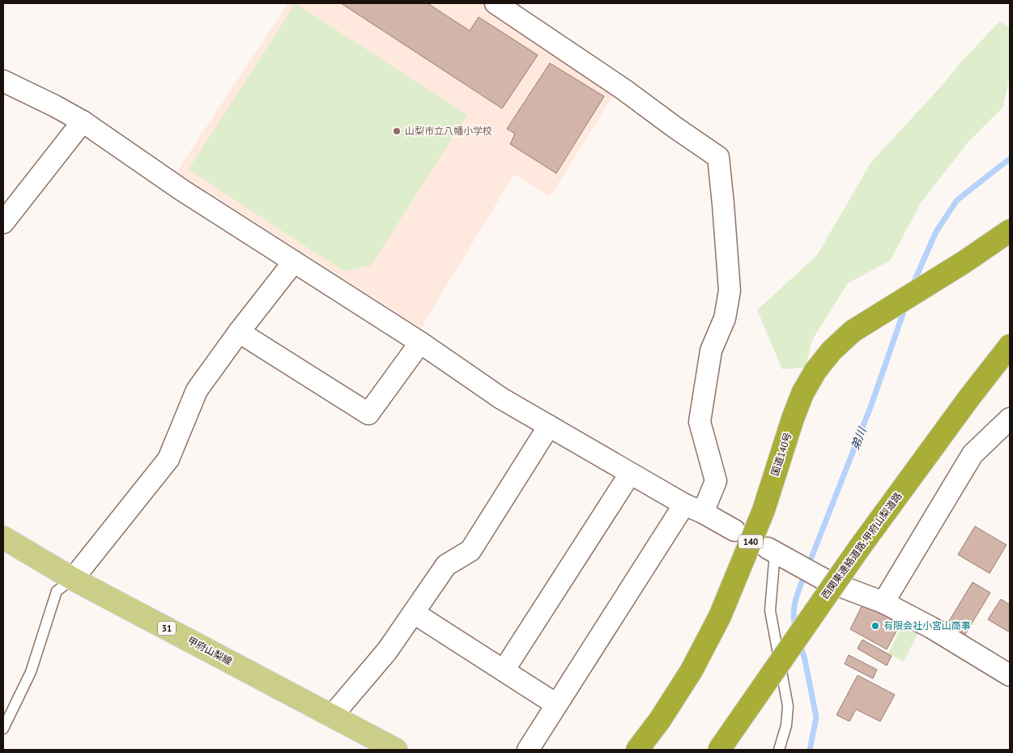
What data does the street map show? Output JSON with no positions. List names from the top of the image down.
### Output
{
  "streets": {
    "highway": ["国道140号", "140", "西関東連絡道路;甲府山梨道路"],
    "main road": ["31", "甲府山梨線"]
  },
  "water": ["弟川"],
  "places": ["山梨市立八幡小学校", "有限会社小宮山商事"]
}
